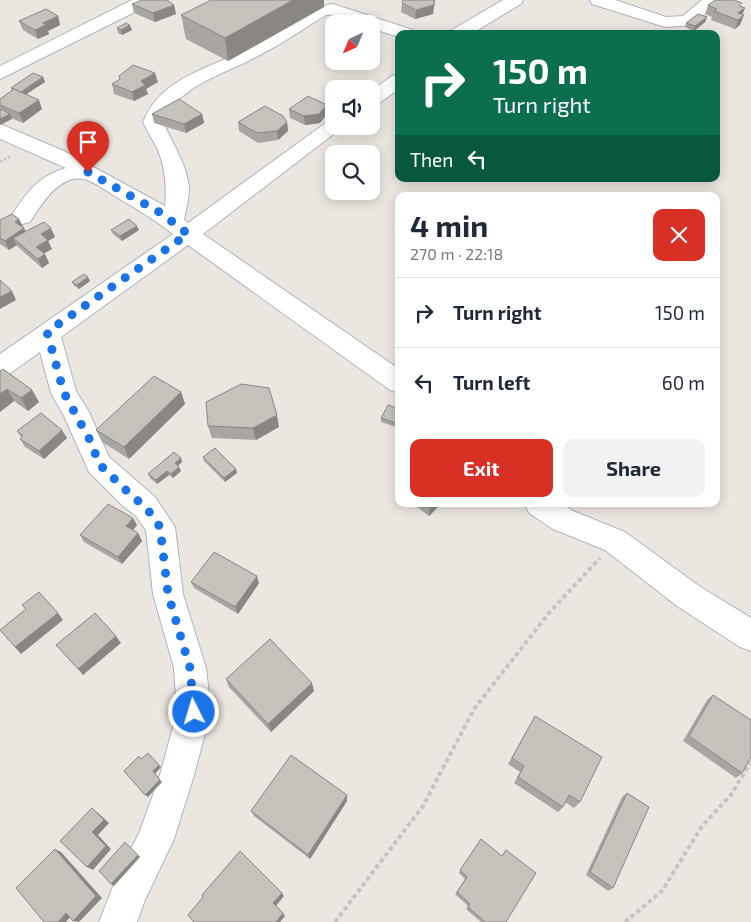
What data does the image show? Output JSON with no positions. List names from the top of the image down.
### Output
{
  "north": "bottom left",
  "page": {
    "turn": ["150 m", "Turn right"],
    "then": "Then",
    "heading": ["4 min", "270 m · 22:18"],
    "list": [
      {
        "name": "Turn right",
        "value": "150 m"
      },
      {
        "name": "Turn left",
        "value": "60 m"
      }
    ],
    "buttons": ["Exit", "Share"]
  }
}
